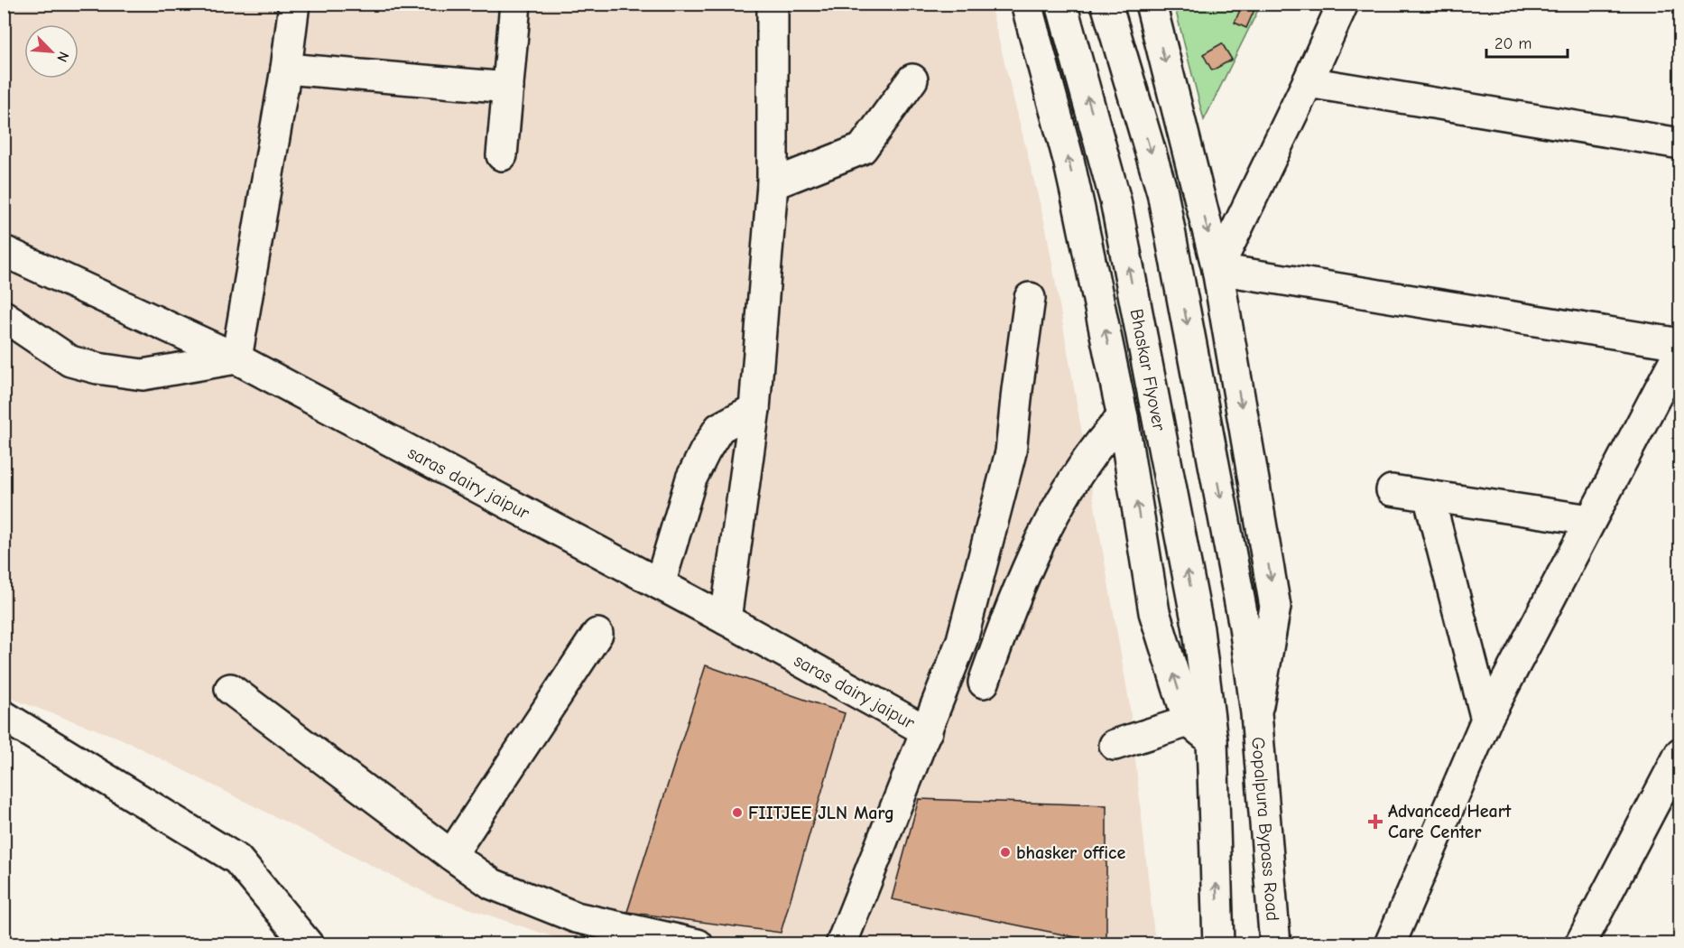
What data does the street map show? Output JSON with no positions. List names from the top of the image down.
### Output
{
  "streets": {
    "street": ["Bhaskar Flyover", "saras dairy jaipur", "Gopalpura Bypass Road"]
  },
  "places": {
    "other": ["FIITJEE JLN Marg", "bhasker office"],
    "health": ["Advanced Heart Care Center"]
  },
  "scale_bar": "20 m",
  "north": "bottom right"
}
